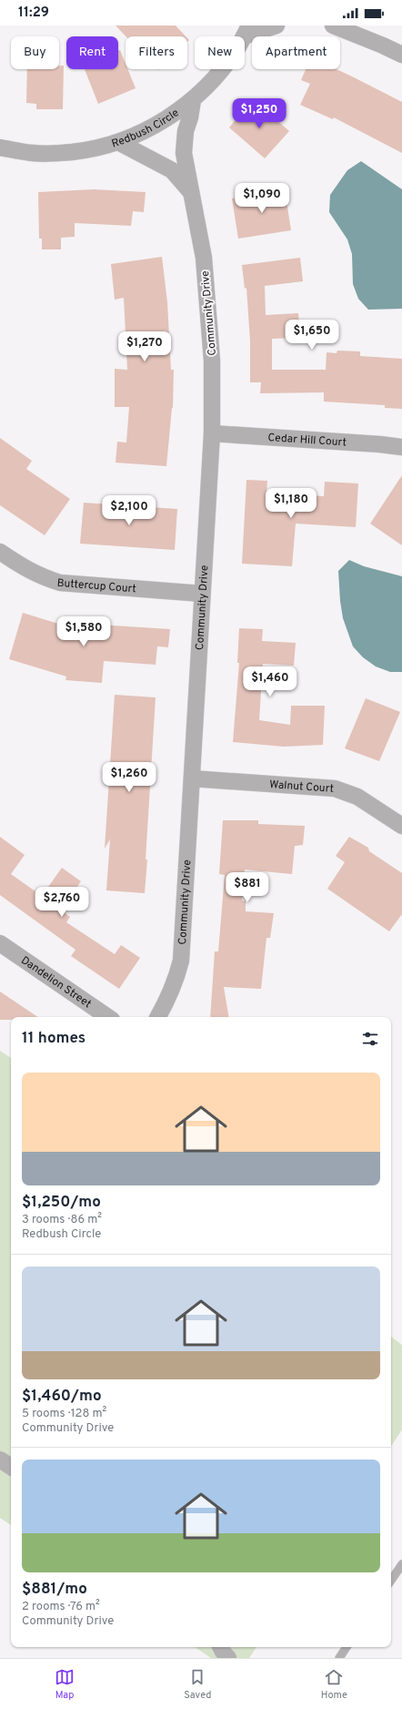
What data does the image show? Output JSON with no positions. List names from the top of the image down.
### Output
{
  "streets": {
    "street": [
      "Redbush Circle",
      "Community Drive",
      "Cedar Hill Court",
      "Buttercup Court",
      "Walnut Court",
      "Dandelion Street"
    ]
  },
  "crossings": [
    ["Redbush Circle", "Community Drive"],
    ["Community Drive", "Cedar Hill Court"],
    ["Community Drive", "Buttercup Court"],
    ["Community Drive", "Walnut Court"]
  ],
  "page": {
    "status": "11:29",
    "chip": [
      "Buy",
      "Rent",
      "Filters",
      "New",
      "Apartment"
    ],
    "price": [
      "$1,250",
      "$1,090",
      "$1,650",
      "$1,270",
      "$1,180",
      "$2,100",
      "$1,580",
      "$1,460",
      "$1,260",
      "$881",
      "$2,760"
    ],
    "heading": "11 homes",
    "list": [
      {
        "name": "$1,250/mo",
        "note": "3 rooms · 86 m² · Redbush Circle"
      },
      {
        "name": "$1,460/mo",
        "note": "5 rooms · 128 m² · Community Drive"
      },
      {
        "name": "$881/mo",
        "note": "2 rooms · 76 m² · Community Drive"
      }
    ],
    "tabs": ["Map", "Saved", "Home"]
  }
}
